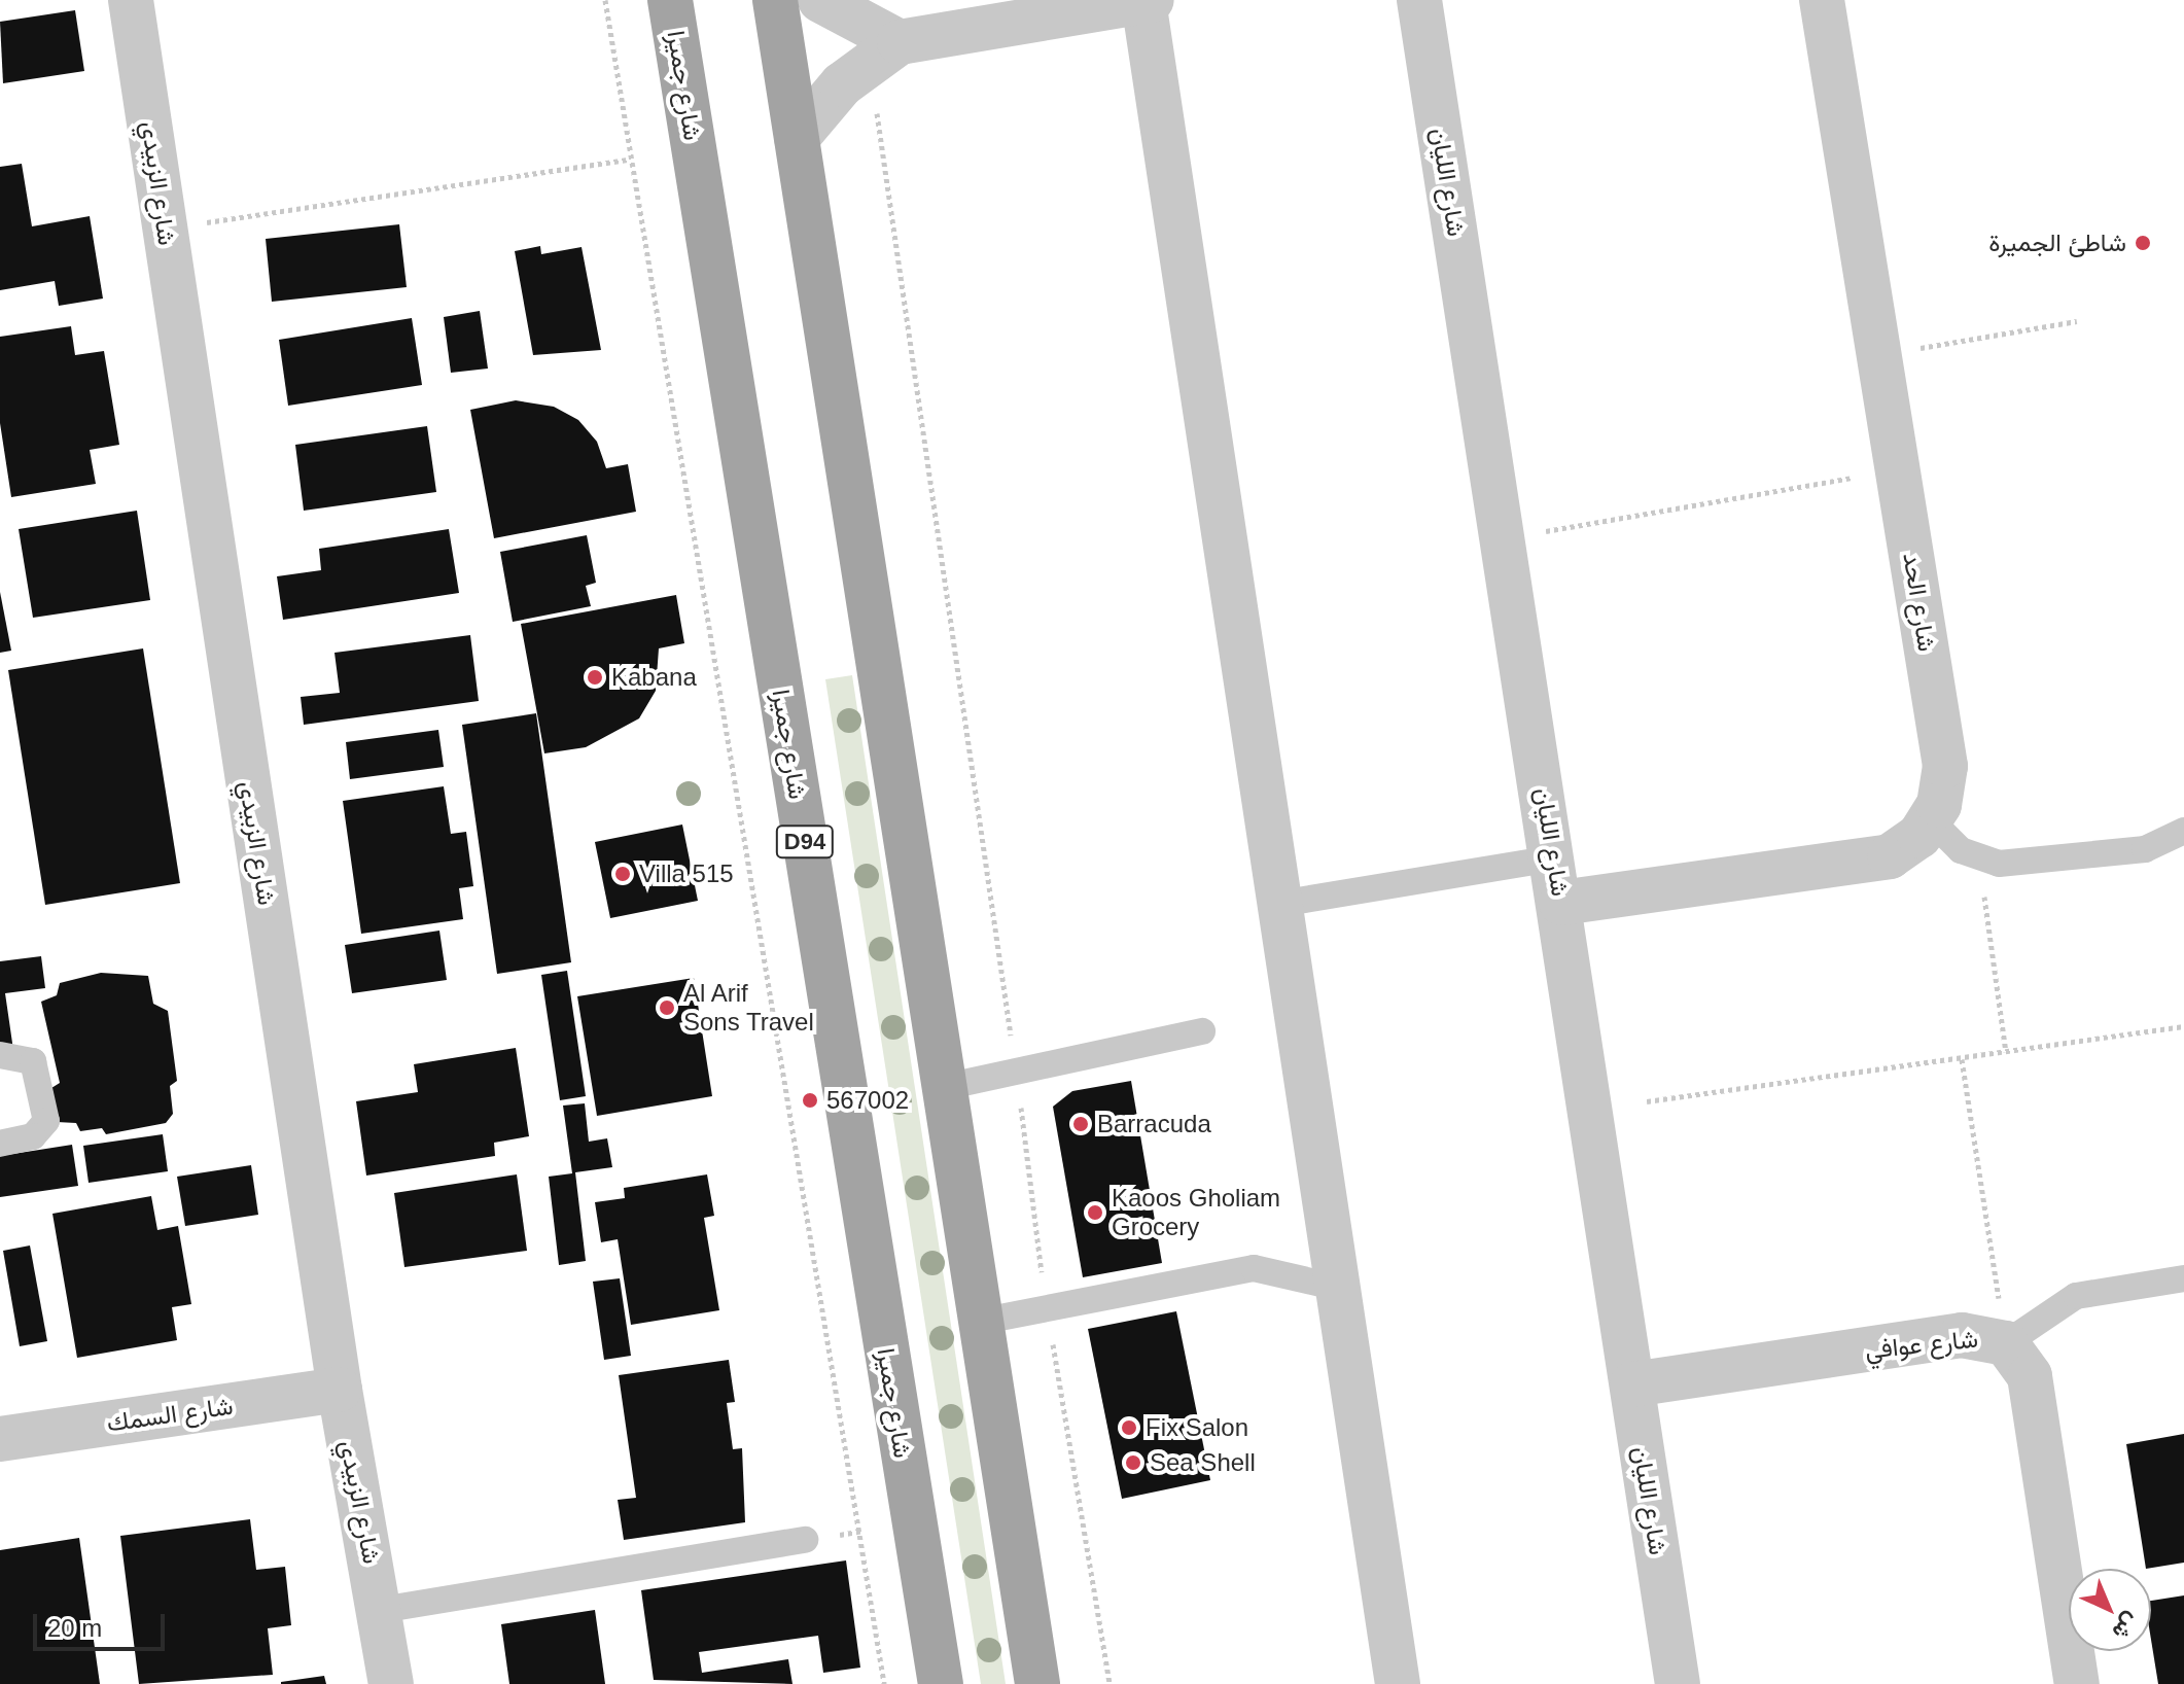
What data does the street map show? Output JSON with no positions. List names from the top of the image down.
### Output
{
  "streets": {
    "main road": ["شارع جميرا", "D94"],
    "street": [
      "شارع الليان",
      "شارع الزبيدي",
      "شارع الحد",
      "شارع عوافي",
      "شارع السمك"
    ]
  },
  "crossings": [
    ["شارع الليان", "شارع عوافي"],
    ["شارع الزبيدي", "شارع السمك"]
  ],
  "places": [
    "شاطئ الجميرة",
    "Kabana",
    "Villa 515",
    "Al Arif Sons Travel",
    "567002",
    "Barracuda",
    "Kaoos Gholiam Grocery",
    "Fix Salon",
    "Sea Shell"
  ],
  "scale_bar": "20 m",
  "north": "bottom right"
}
